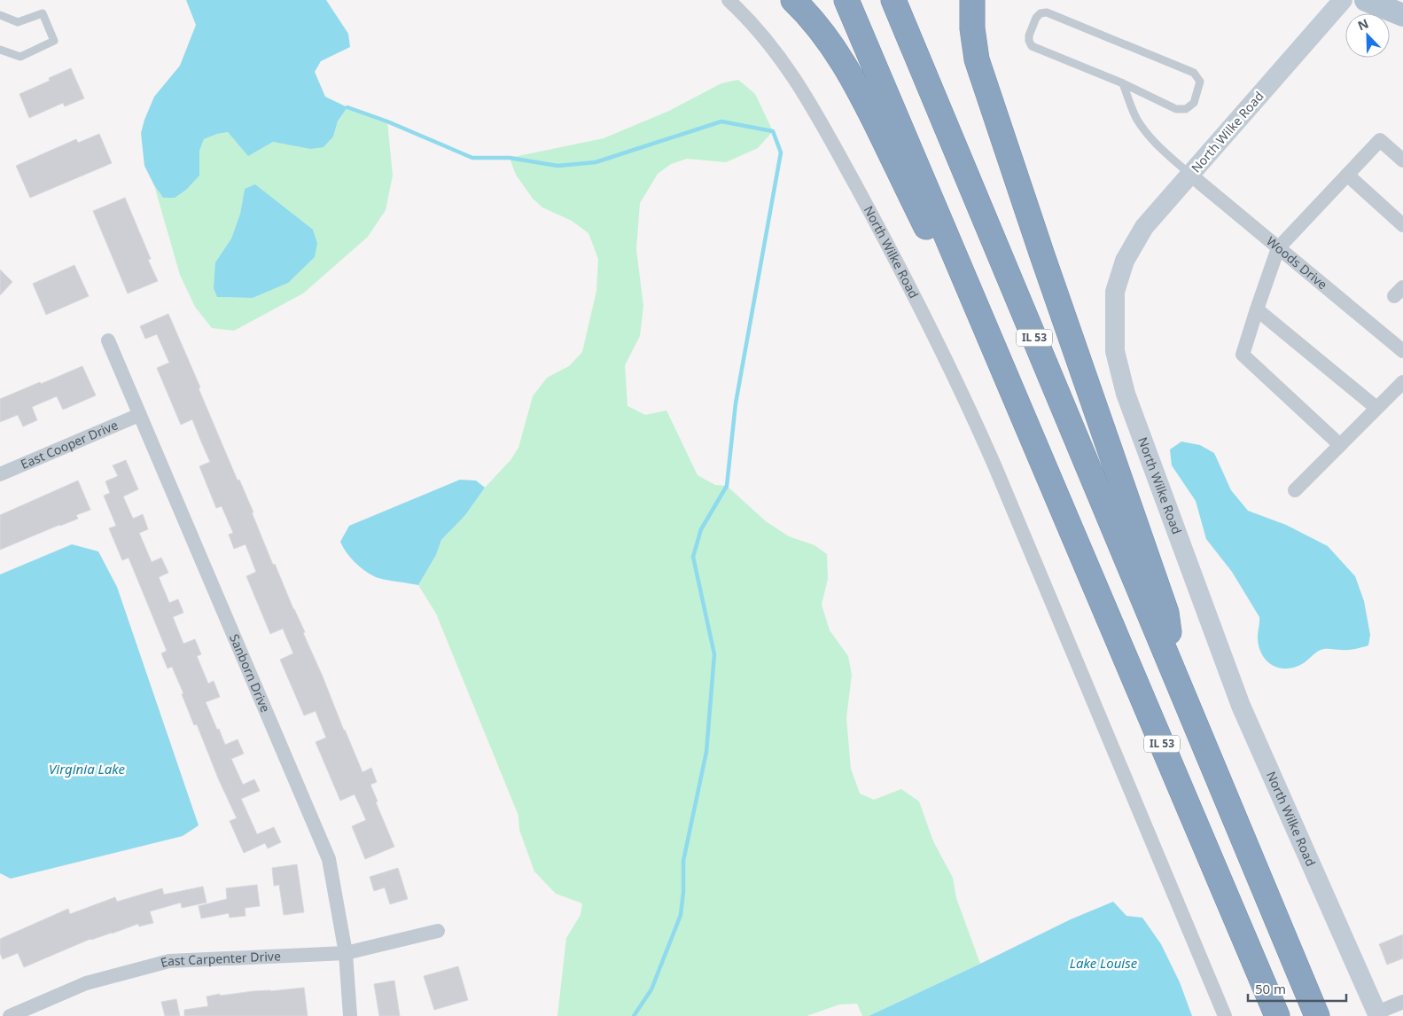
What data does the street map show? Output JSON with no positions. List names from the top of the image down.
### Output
{
  "streets": {
    "highway": ["IL 53"],
    "street": [
      "North Wilke Road",
      "Woods Drive",
      "East Cooper Drive",
      "Sanborn Drive",
      "East Carpenter Drive"
    ]
  },
  "crossings": [
    ["North Wilke Road", "Woods Drive"],
    ["East Cooper Drive", "Sanborn Drive"],
    ["Sanborn Drive", "East Carpenter Drive"]
  ],
  "water": ["Virginia Lake", "Lake Louise"],
  "scale_bar": "50 m",
  "north": "top left"
}
